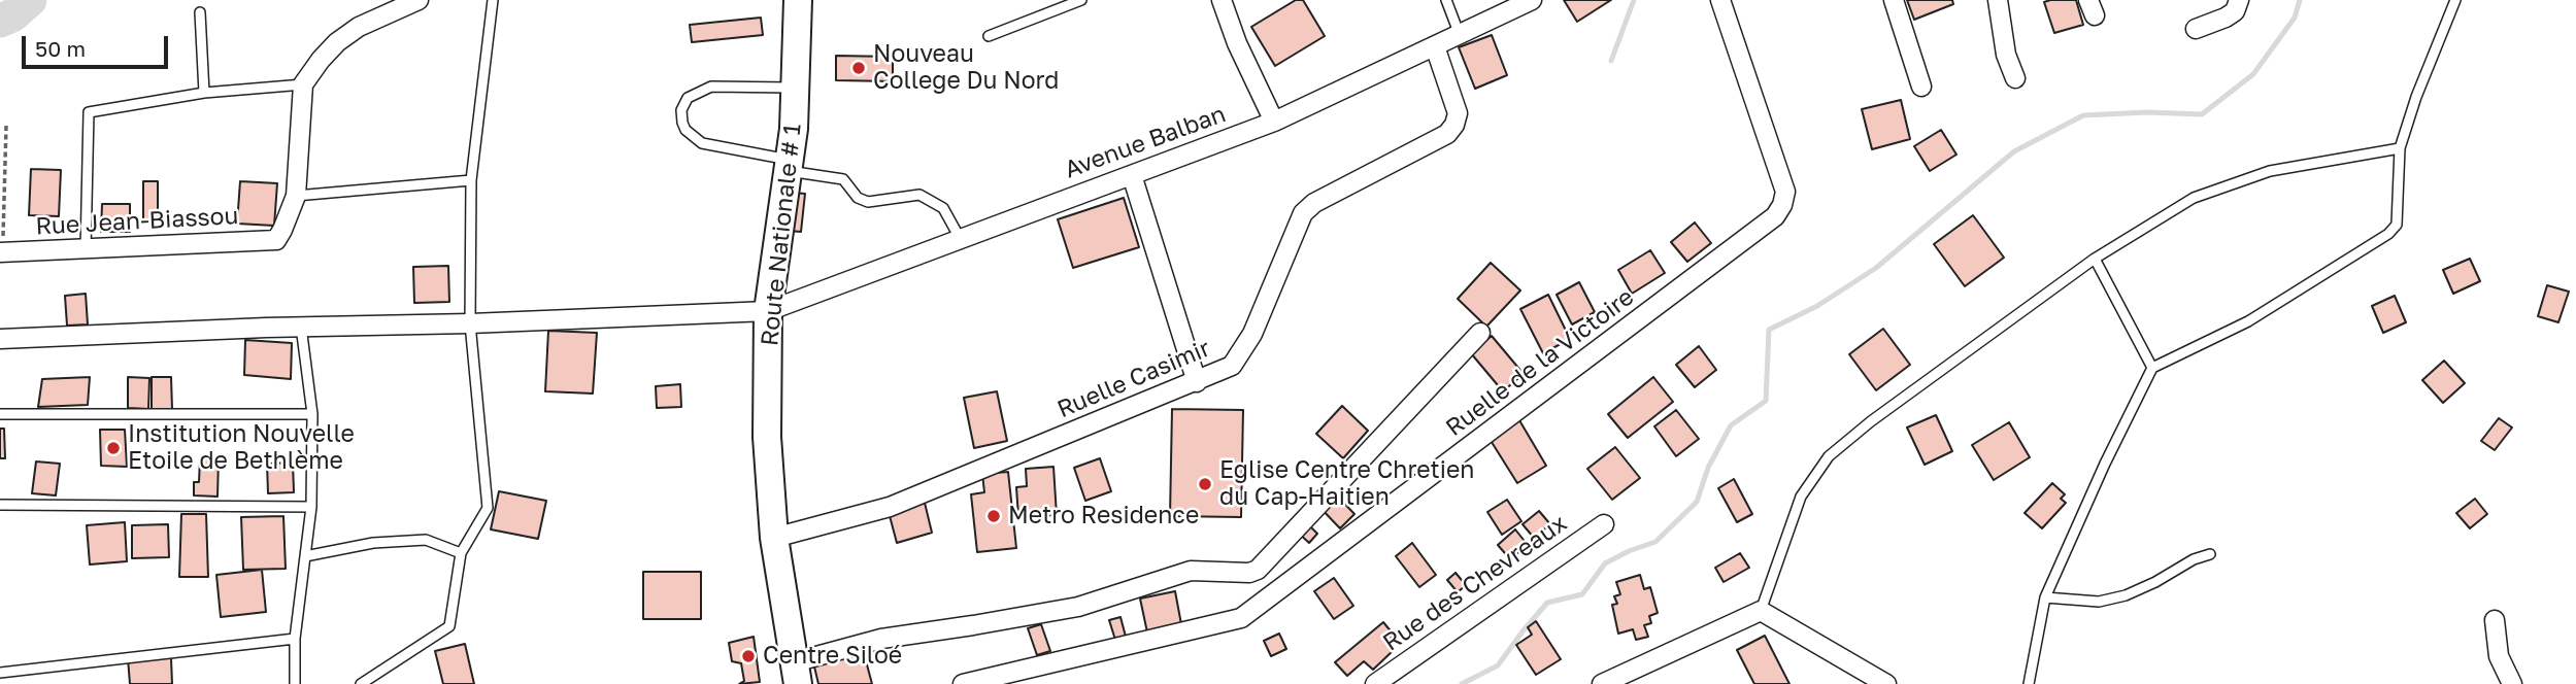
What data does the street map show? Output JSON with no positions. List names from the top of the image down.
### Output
{
  "streets": {
    "main road": ["Route Nationale # 1"],
    "street": [
      "Avenue Balban",
      "Rue Jean-Biassou",
      "Ruelle de la Victoire",
      "Ruelle Casimir",
      "Rue des Chevreaux"
    ]
  },
  "crossings": [
    ["Avenue Balban", "Route Nationale # 1"],
    ["Avenue Balban", "Ruelle Casimir"],
    ["Route Nationale # 1", "Ruelle Casimir"]
  ],
  "places": [
    "Nouveau College Du Nord",
    "Institution Nouvelle Etoile de Bethlème",
    "Eglise Centre Chretien du Cap-Haitien",
    "Metro Residence",
    "Centre Siloé"
  ],
  "scale_bar": "50 m"
}
